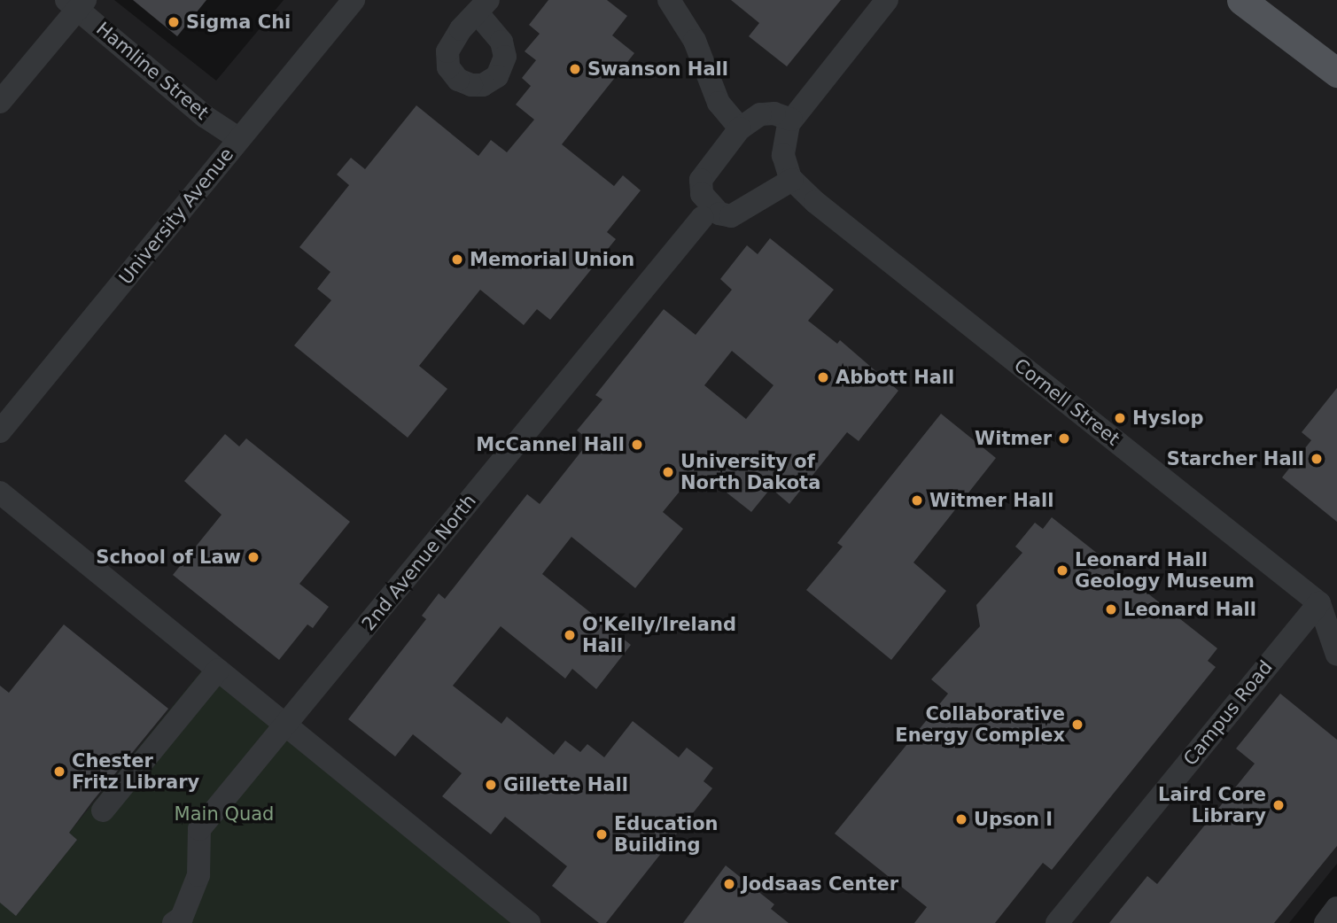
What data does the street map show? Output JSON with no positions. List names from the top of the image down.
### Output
{
  "streets": {
    "street": [
      "Hamline Street",
      "University Avenue",
      "Cornell Street",
      "2nd Avenue North",
      "Campus Road"
    ]
  },
  "crossings": [
    ["Hamline Street", "University Avenue"],
    ["Cornell Street", "Campus Road"]
  ],
  "parks": ["Main Quad"],
  "places": [
    "Sigma Chi",
    "Swanson Hall",
    "Memorial Union",
    "Abbott Hall",
    "Hyslop",
    "Witmer",
    "McCannel Hall",
    "Starcher Hall",
    "University of North Dakota",
    "Witmer Hall",
    "School of Law",
    "Leonard Hall Geology Museum",
    "Leonard Hall",
    "O'Kelly/Ireland Hall",
    "Collaborative Energy Complex",
    "Chester Fritz Library",
    "Gillette Hall",
    "Laird Core Library",
    "Upson I",
    "Education Building",
    "Jodsaas Center"
  ]
}
